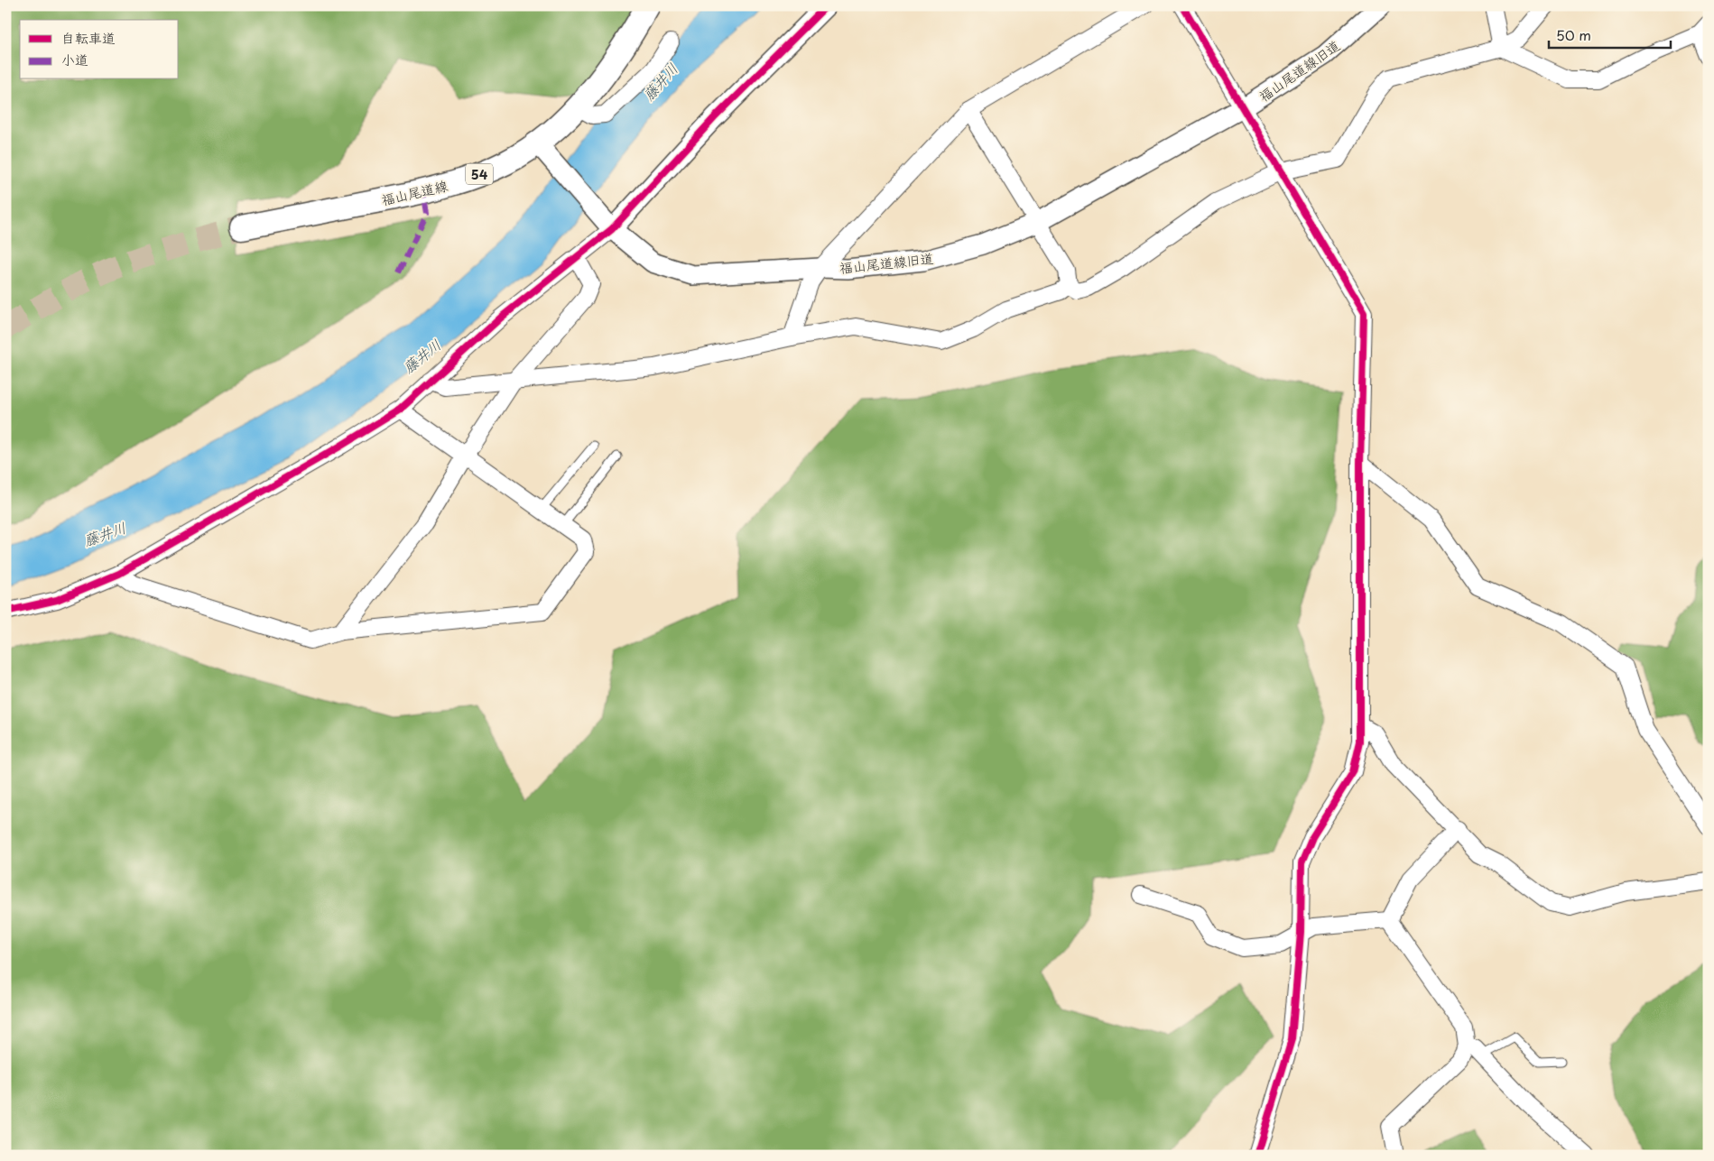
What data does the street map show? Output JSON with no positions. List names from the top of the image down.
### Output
{
  "streets": {
    "main road": ["54", "福山尾道線"],
    "street": ["福山尾道線旧道"]
  },
  "crossings": [
    ["福山尾道線旧道", "福山尾道線"]
  ],
  "water": ["藤井川"],
  "legend": ["自転車道", "小道"],
  "scale_bar": "50 m"
}
